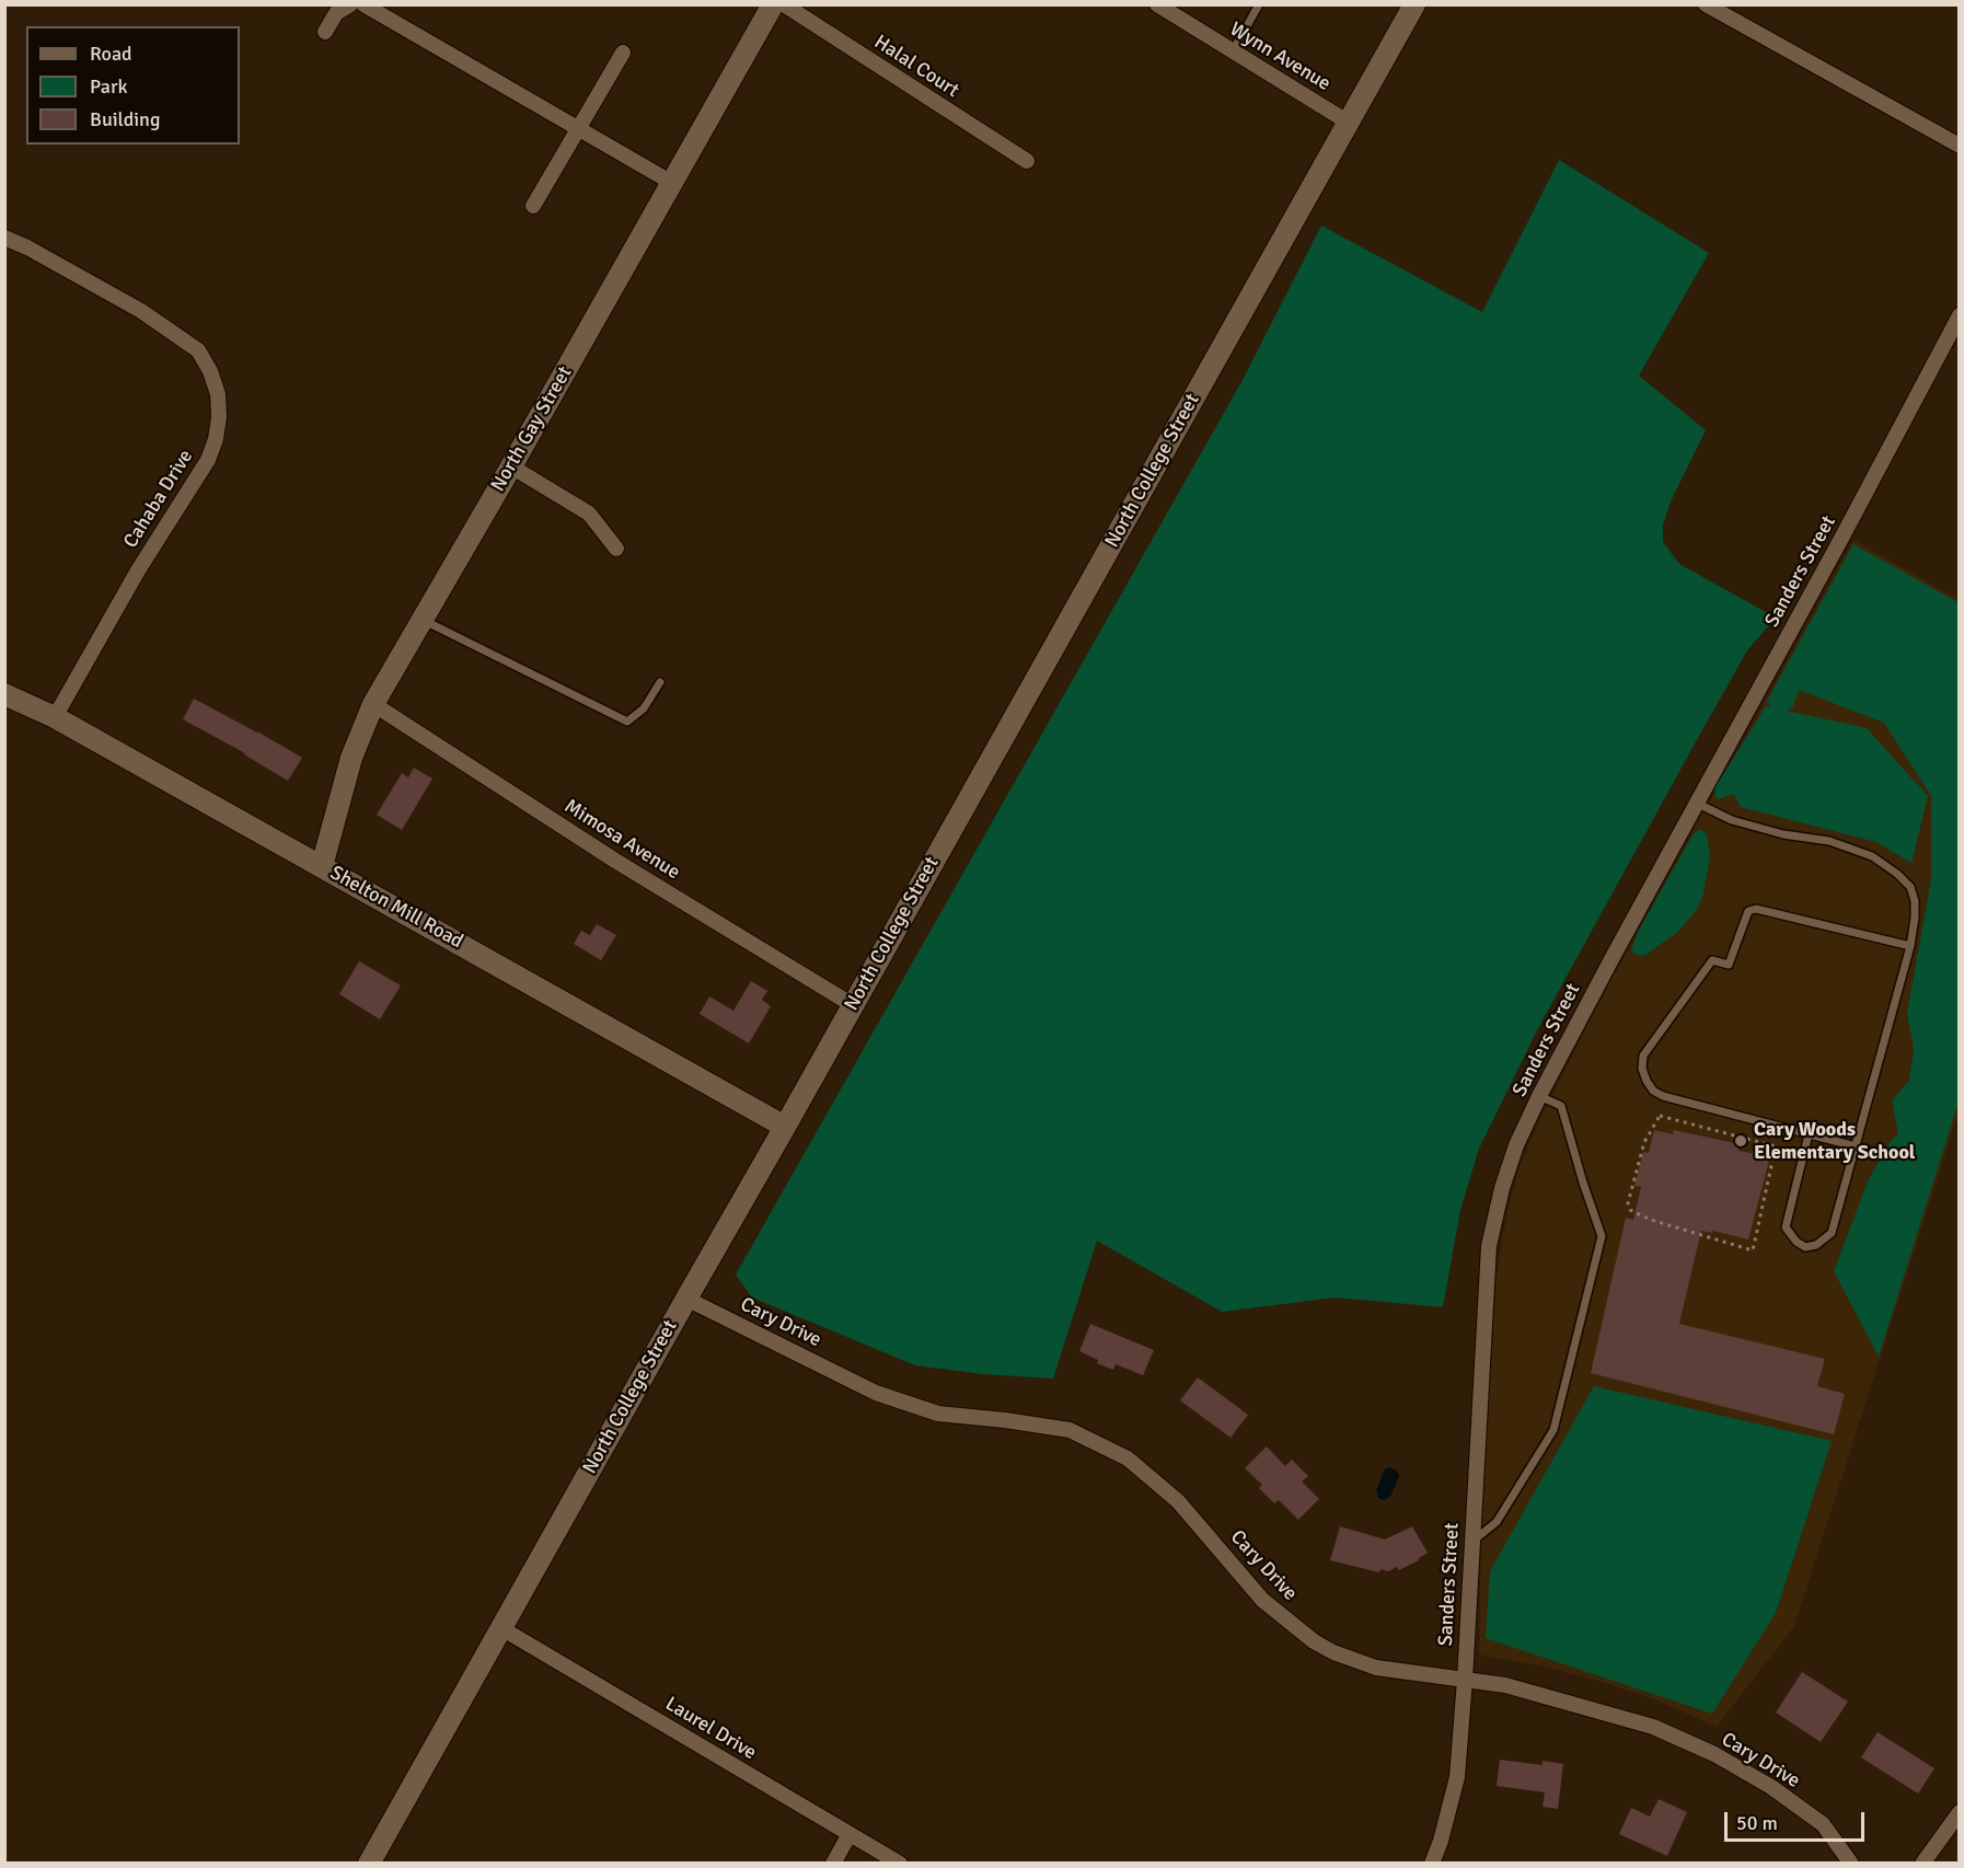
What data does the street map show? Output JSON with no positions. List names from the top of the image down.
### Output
{
  "streets": {
    "main road": ["North Gay Street", "North College Street", "Shelton Mill Road"],
    "street": [
      "Wynn Avenue",
      "Halal Court",
      "Cahaba Drive",
      "Sanders Street",
      "Mimosa Avenue",
      "Cary Drive",
      "Laurel Drive"
    ]
  },
  "crossings": [
    ["Wynn Avenue", "North College Street"],
    ["North Gay Street", "Mimosa Avenue"],
    ["North Gay Street", "Shelton Mill Road"],
    ["North College Street", "Mimosa Avenue"],
    ["North College Street", "Shelton Mill Road"],
    ["North College Street", "Cary Drive"],
    ["North College Street", "Laurel Drive"],
    ["Cahaba Drive", "Shelton Mill Road"],
    ["Sanders Street", "Cary Drive"]
  ],
  "places": ["Cary Woods Elementary School"],
  "legend": ["Road", "Park", "Building"],
  "scale_bar": "50 m"
}
